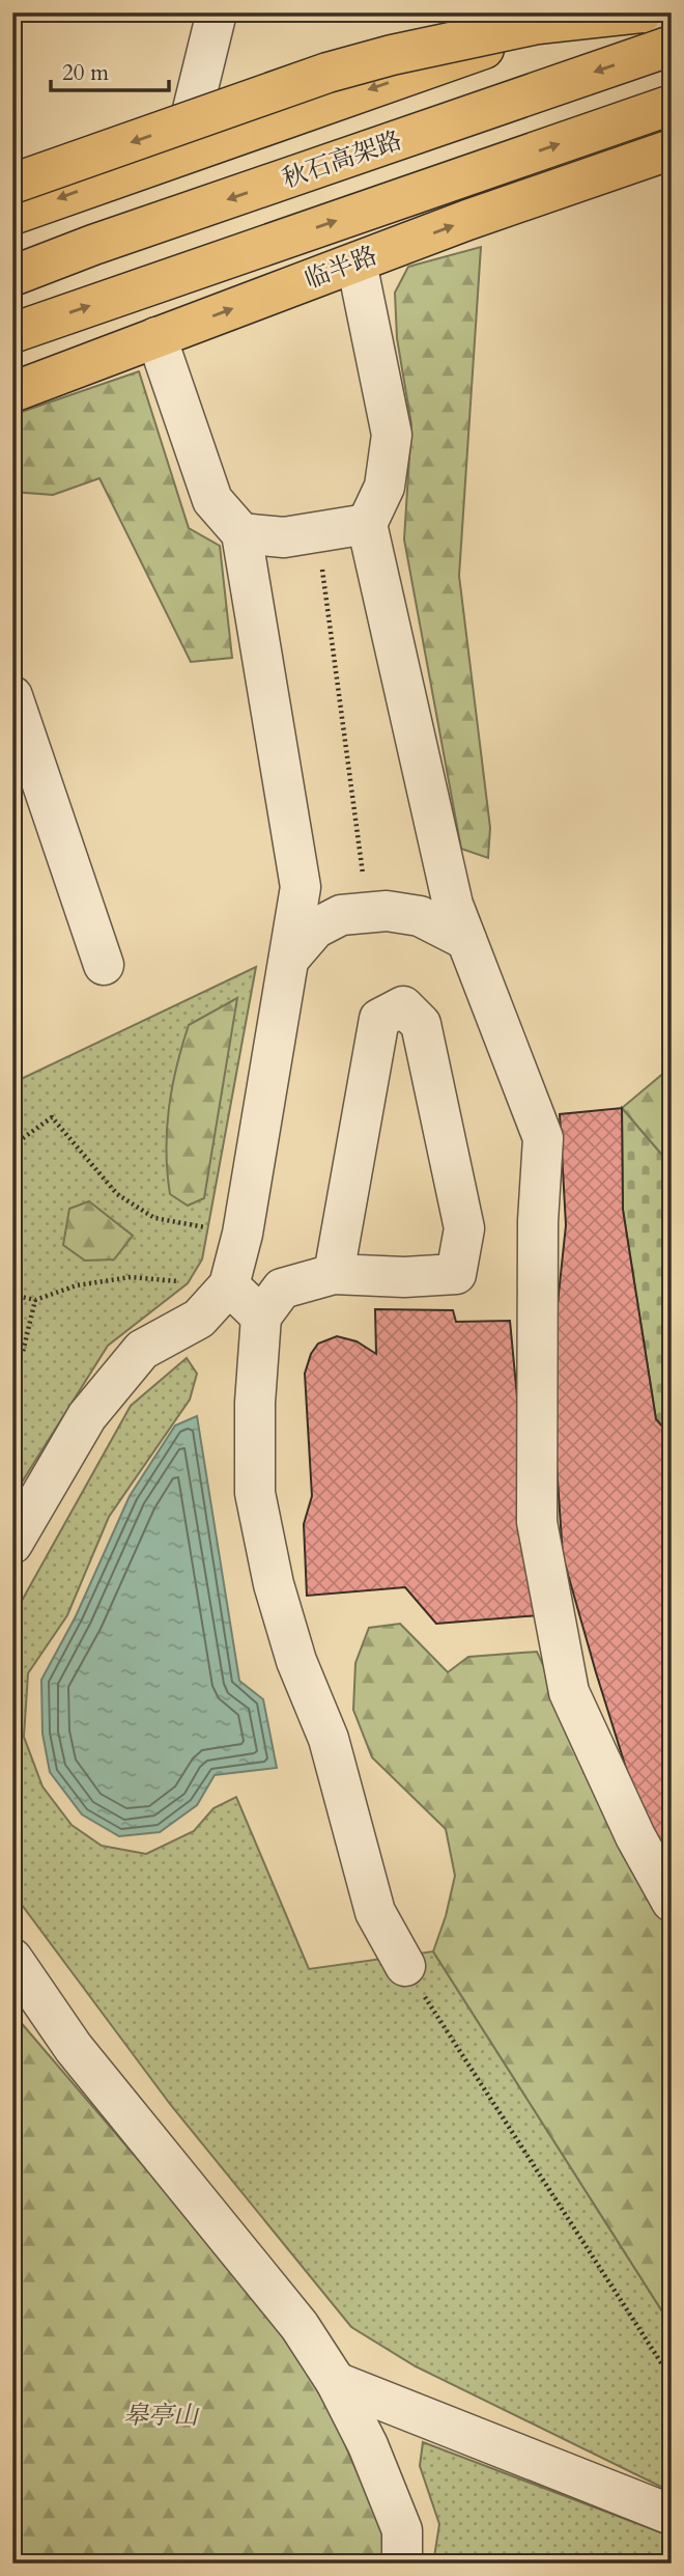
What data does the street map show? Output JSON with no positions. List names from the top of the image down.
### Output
{
  "streets": {
    "main road": ["秋石高架路", "临半路"]
  },
  "parks": ["皋亭山"],
  "scale_bar": "20 m"
}
